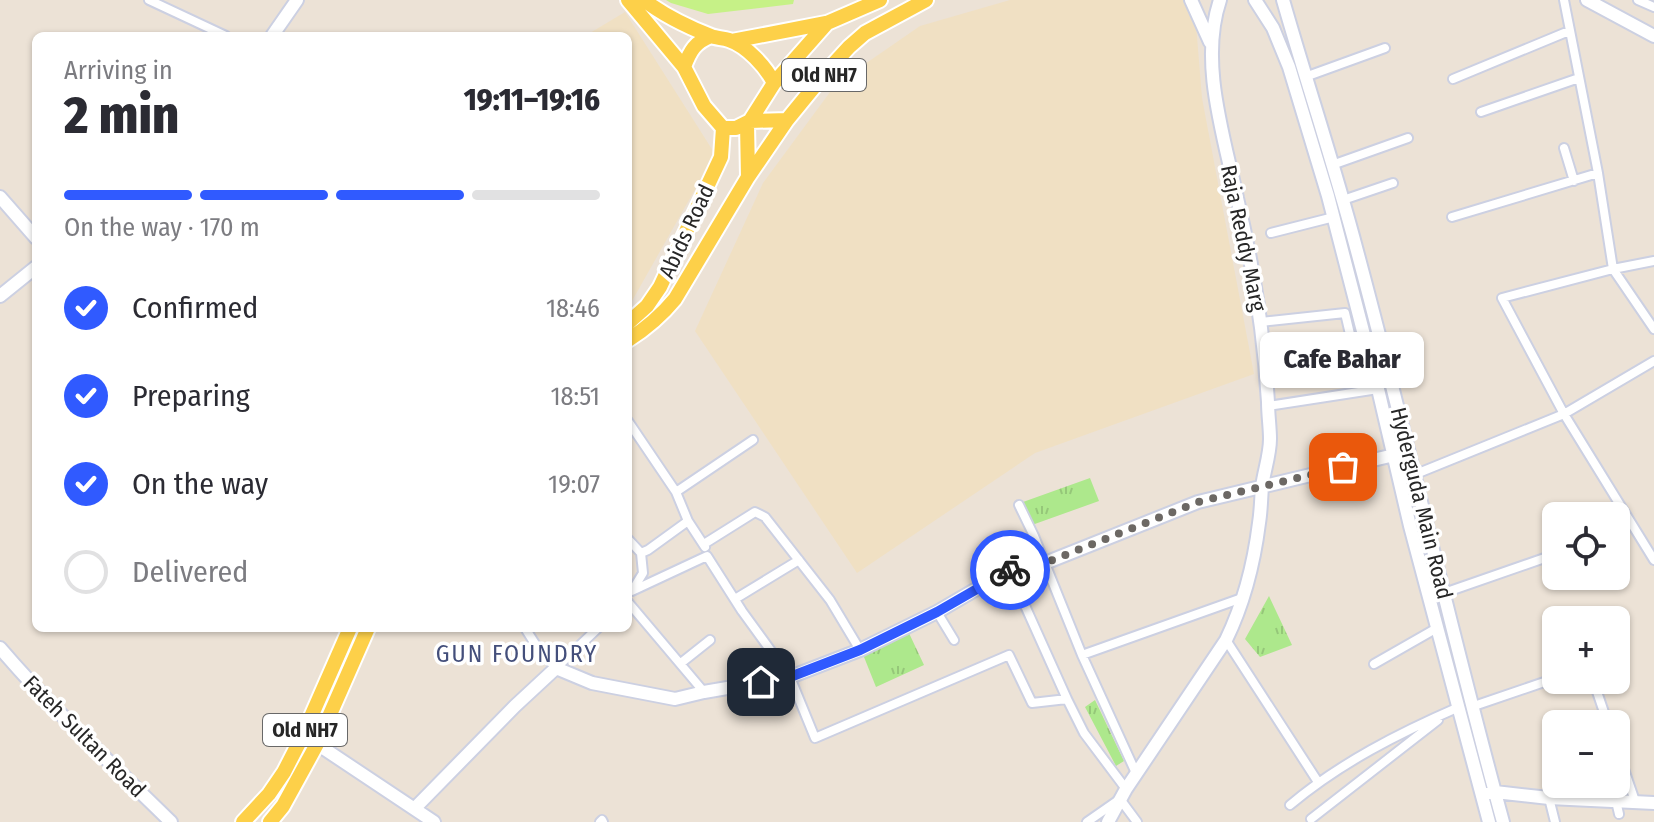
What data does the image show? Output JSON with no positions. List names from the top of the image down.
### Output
{
  "streets": {
    "main road": ["Old NH7", "Abids Road"],
    "street": ["Raja Reddy Marg", "Hyderguda Main Road", "Fateh Sultan Road"]
  },
  "crossings": [
    ["Old NH7", "Abids Road"]
  ],
  "districts": ["GUN FOUNDRY"],
  "places": ["Cafe Bahar"],
  "page": {
    "heading": ["2 min", "Arriving in", "19:11–19:16"],
    "bar": "On the way · 170 m",
    "list": [
      ["Confirmed", "18:46"],
      ["Preparing", "18:51"],
      ["On the way", "19:07"],
      "Delivered"
    ],
    "bubble": "Cafe Bahar",
    "map_buttons": ["+", "−"]
  }
}
